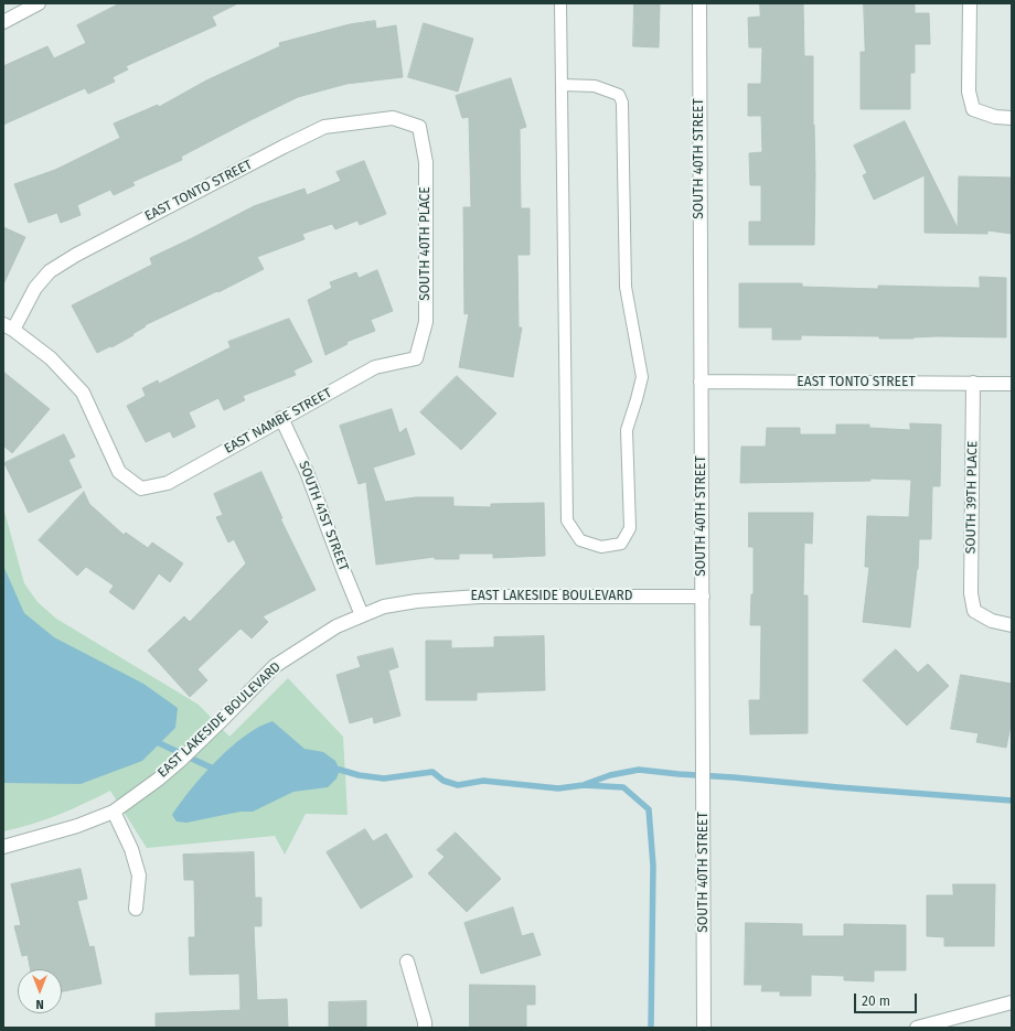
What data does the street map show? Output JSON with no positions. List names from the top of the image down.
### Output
{
  "streets": {
    "street": [
      "SOUTH 40TH STREET",
      "EAST TONTO STREET",
      "SOUTH 40TH PLACE",
      "EAST NAMBE STREET",
      "SOUTH 39TH PLACE",
      "SOUTH 41ST STREET",
      "EAST LAKESIDE BOULEVARD"
    ]
  },
  "crossings": [
    ["SOUTH 40TH STREET", "EAST TONTO STREET"],
    ["SOUTH 40TH STREET", "EAST LAKESIDE BOULEVARD"],
    ["EAST TONTO STREET", "SOUTH 40TH PLACE"],
    ["EAST TONTO STREET", "EAST NAMBE STREET"],
    ["EAST TONTO STREET", "SOUTH 39TH PLACE"],
    ["SOUTH 40TH PLACE", "EAST NAMBE STREET"],
    ["EAST NAMBE STREET", "SOUTH 41ST STREET"],
    ["SOUTH 41ST STREET", "EAST LAKESIDE BOULEVARD"]
  ],
  "scale_bar": "20 m",
  "north": "bottom"
}
